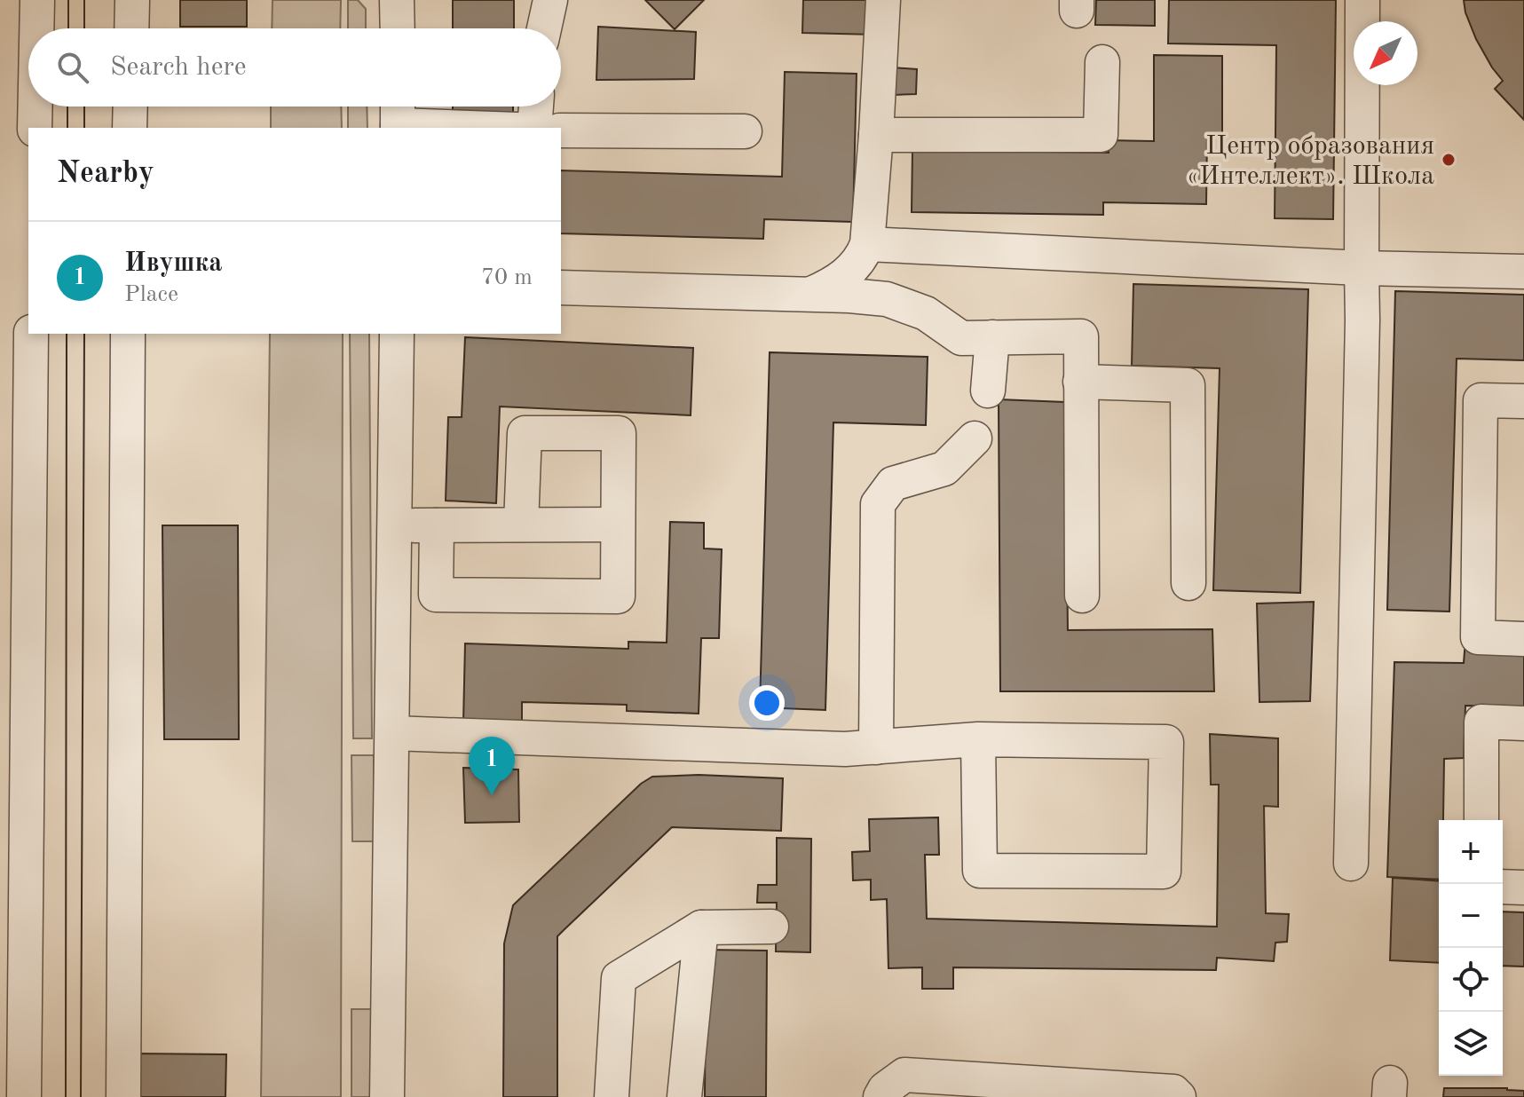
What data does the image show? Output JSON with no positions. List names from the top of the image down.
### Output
{
  "places": ["Центр образования «Интеллект». Школа"],
  "north": "bottom left",
  "page": {
    "search": "Search here",
    "heading": "Nearby",
    "list": [
      {
        "mark": "1",
        "name": "Ивушка",
        "note": "Place",
        "value": "70 m"
      }
    ],
    "pins": "1",
    "map_buttons": ["+", "−"]
  }
}
